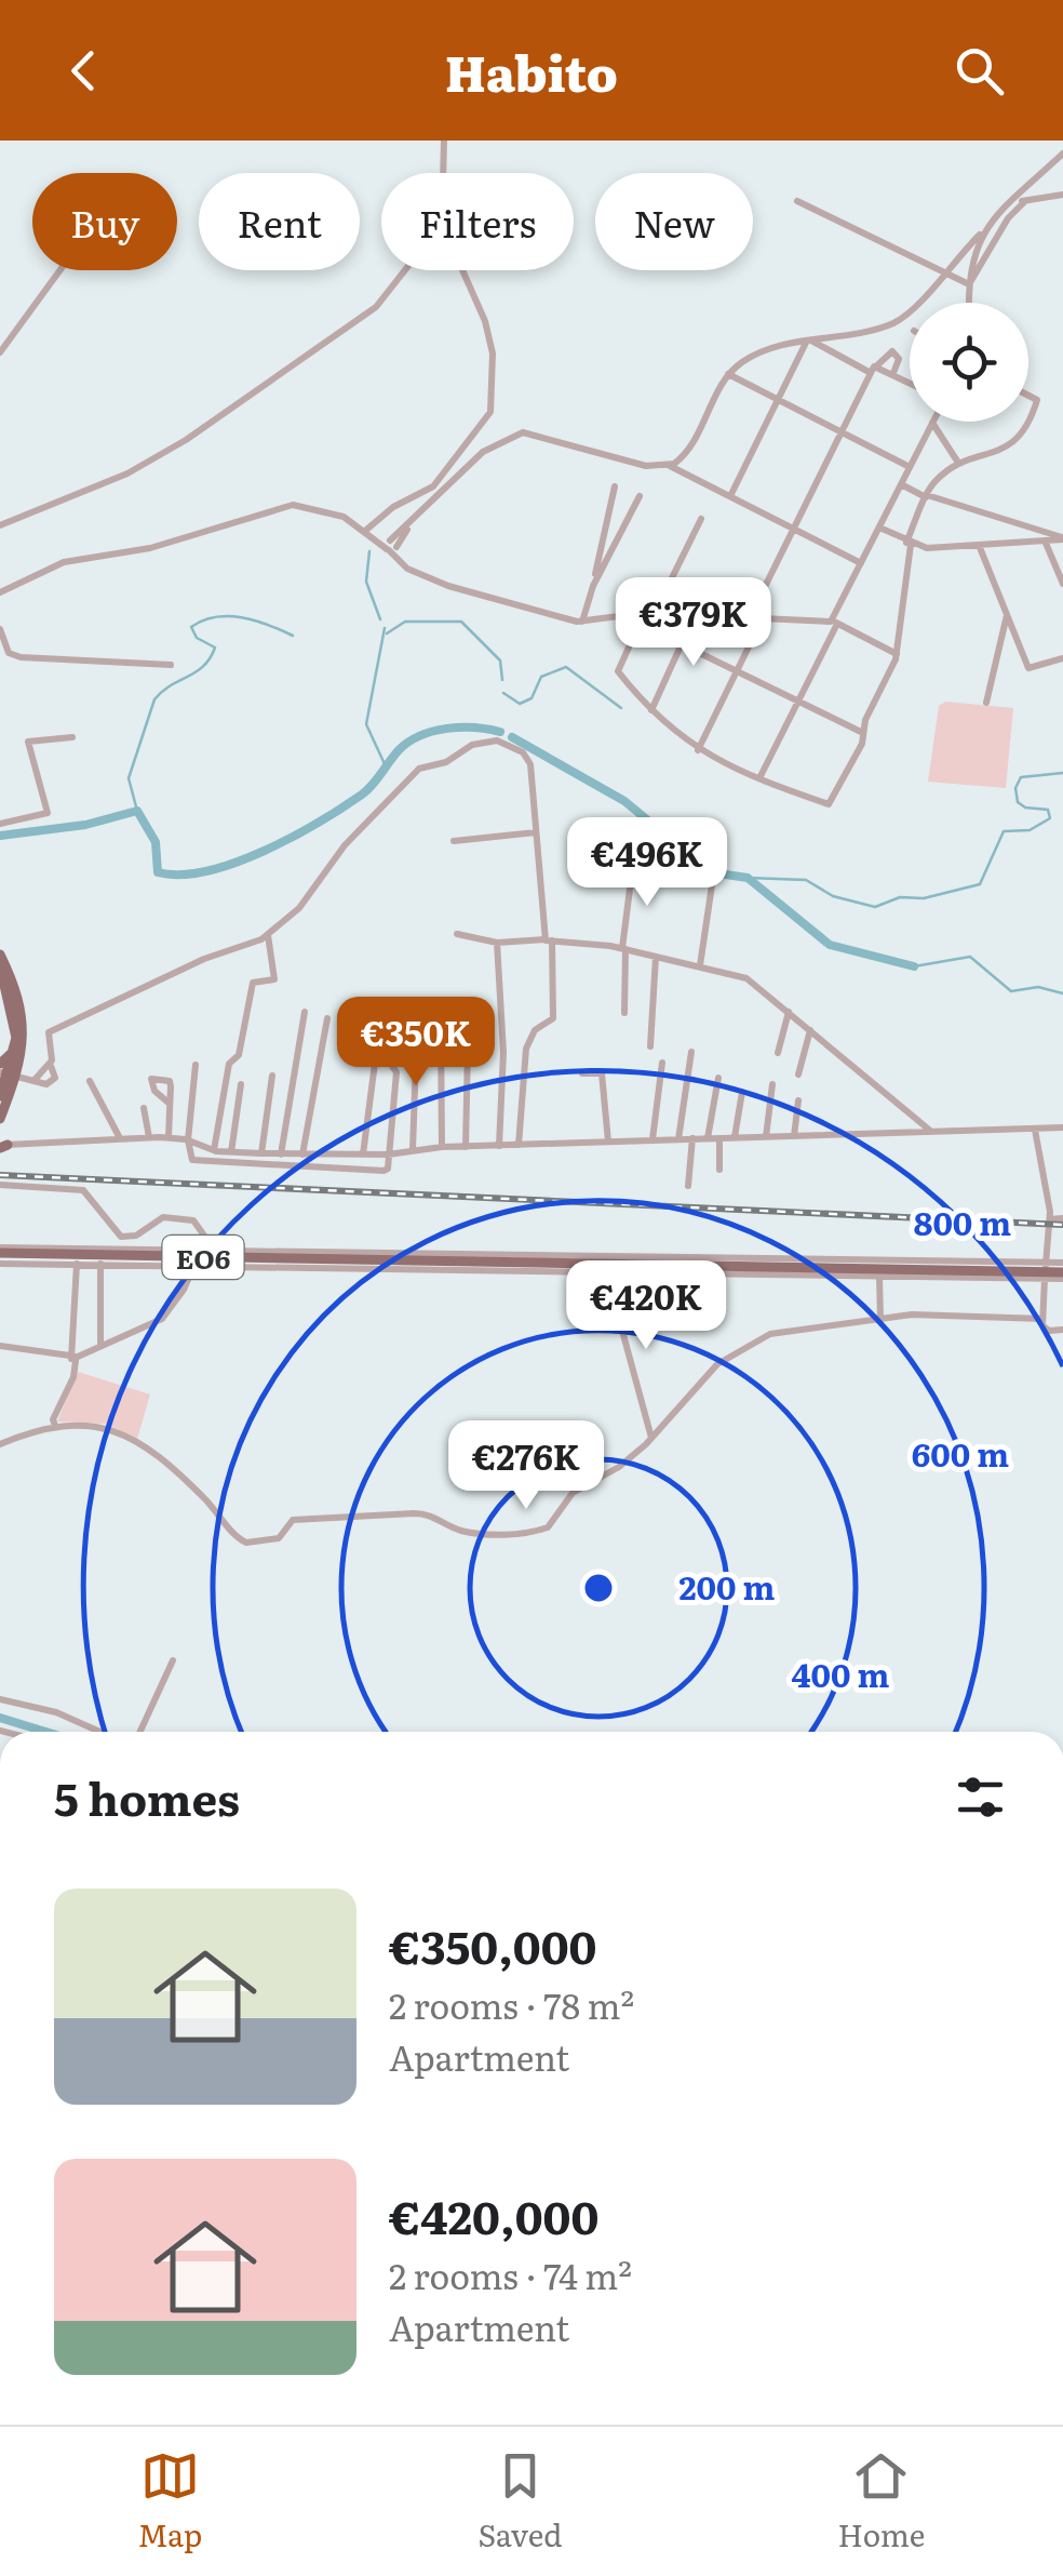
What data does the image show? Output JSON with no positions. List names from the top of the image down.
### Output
{
  "streets": {
    "main road": ["ΕΟ6"]
  },
  "page": {
    "header": "Habito",
    "chip": [
      "Buy",
      "Rent",
      "Filters",
      "New"
    ],
    "price": [
      "€379K",
      "€496K",
      "€350K",
      "€420K",
      "€276K"
    ],
    "heading": "5 homes",
    "list": [
      {
        "name": "€350,000",
        "note": "2 rooms · 78 m² · Apartment"
      },
      {
        "name": "€420,000",
        "note": "2 rooms · 74 m² · Apartment"
      }
    ],
    "tabs": ["Map", "Saved", "Home"]
  },
  "rings": [
    "800 m",
    "600 m",
    "200 m",
    "400 m"
  ]
}
